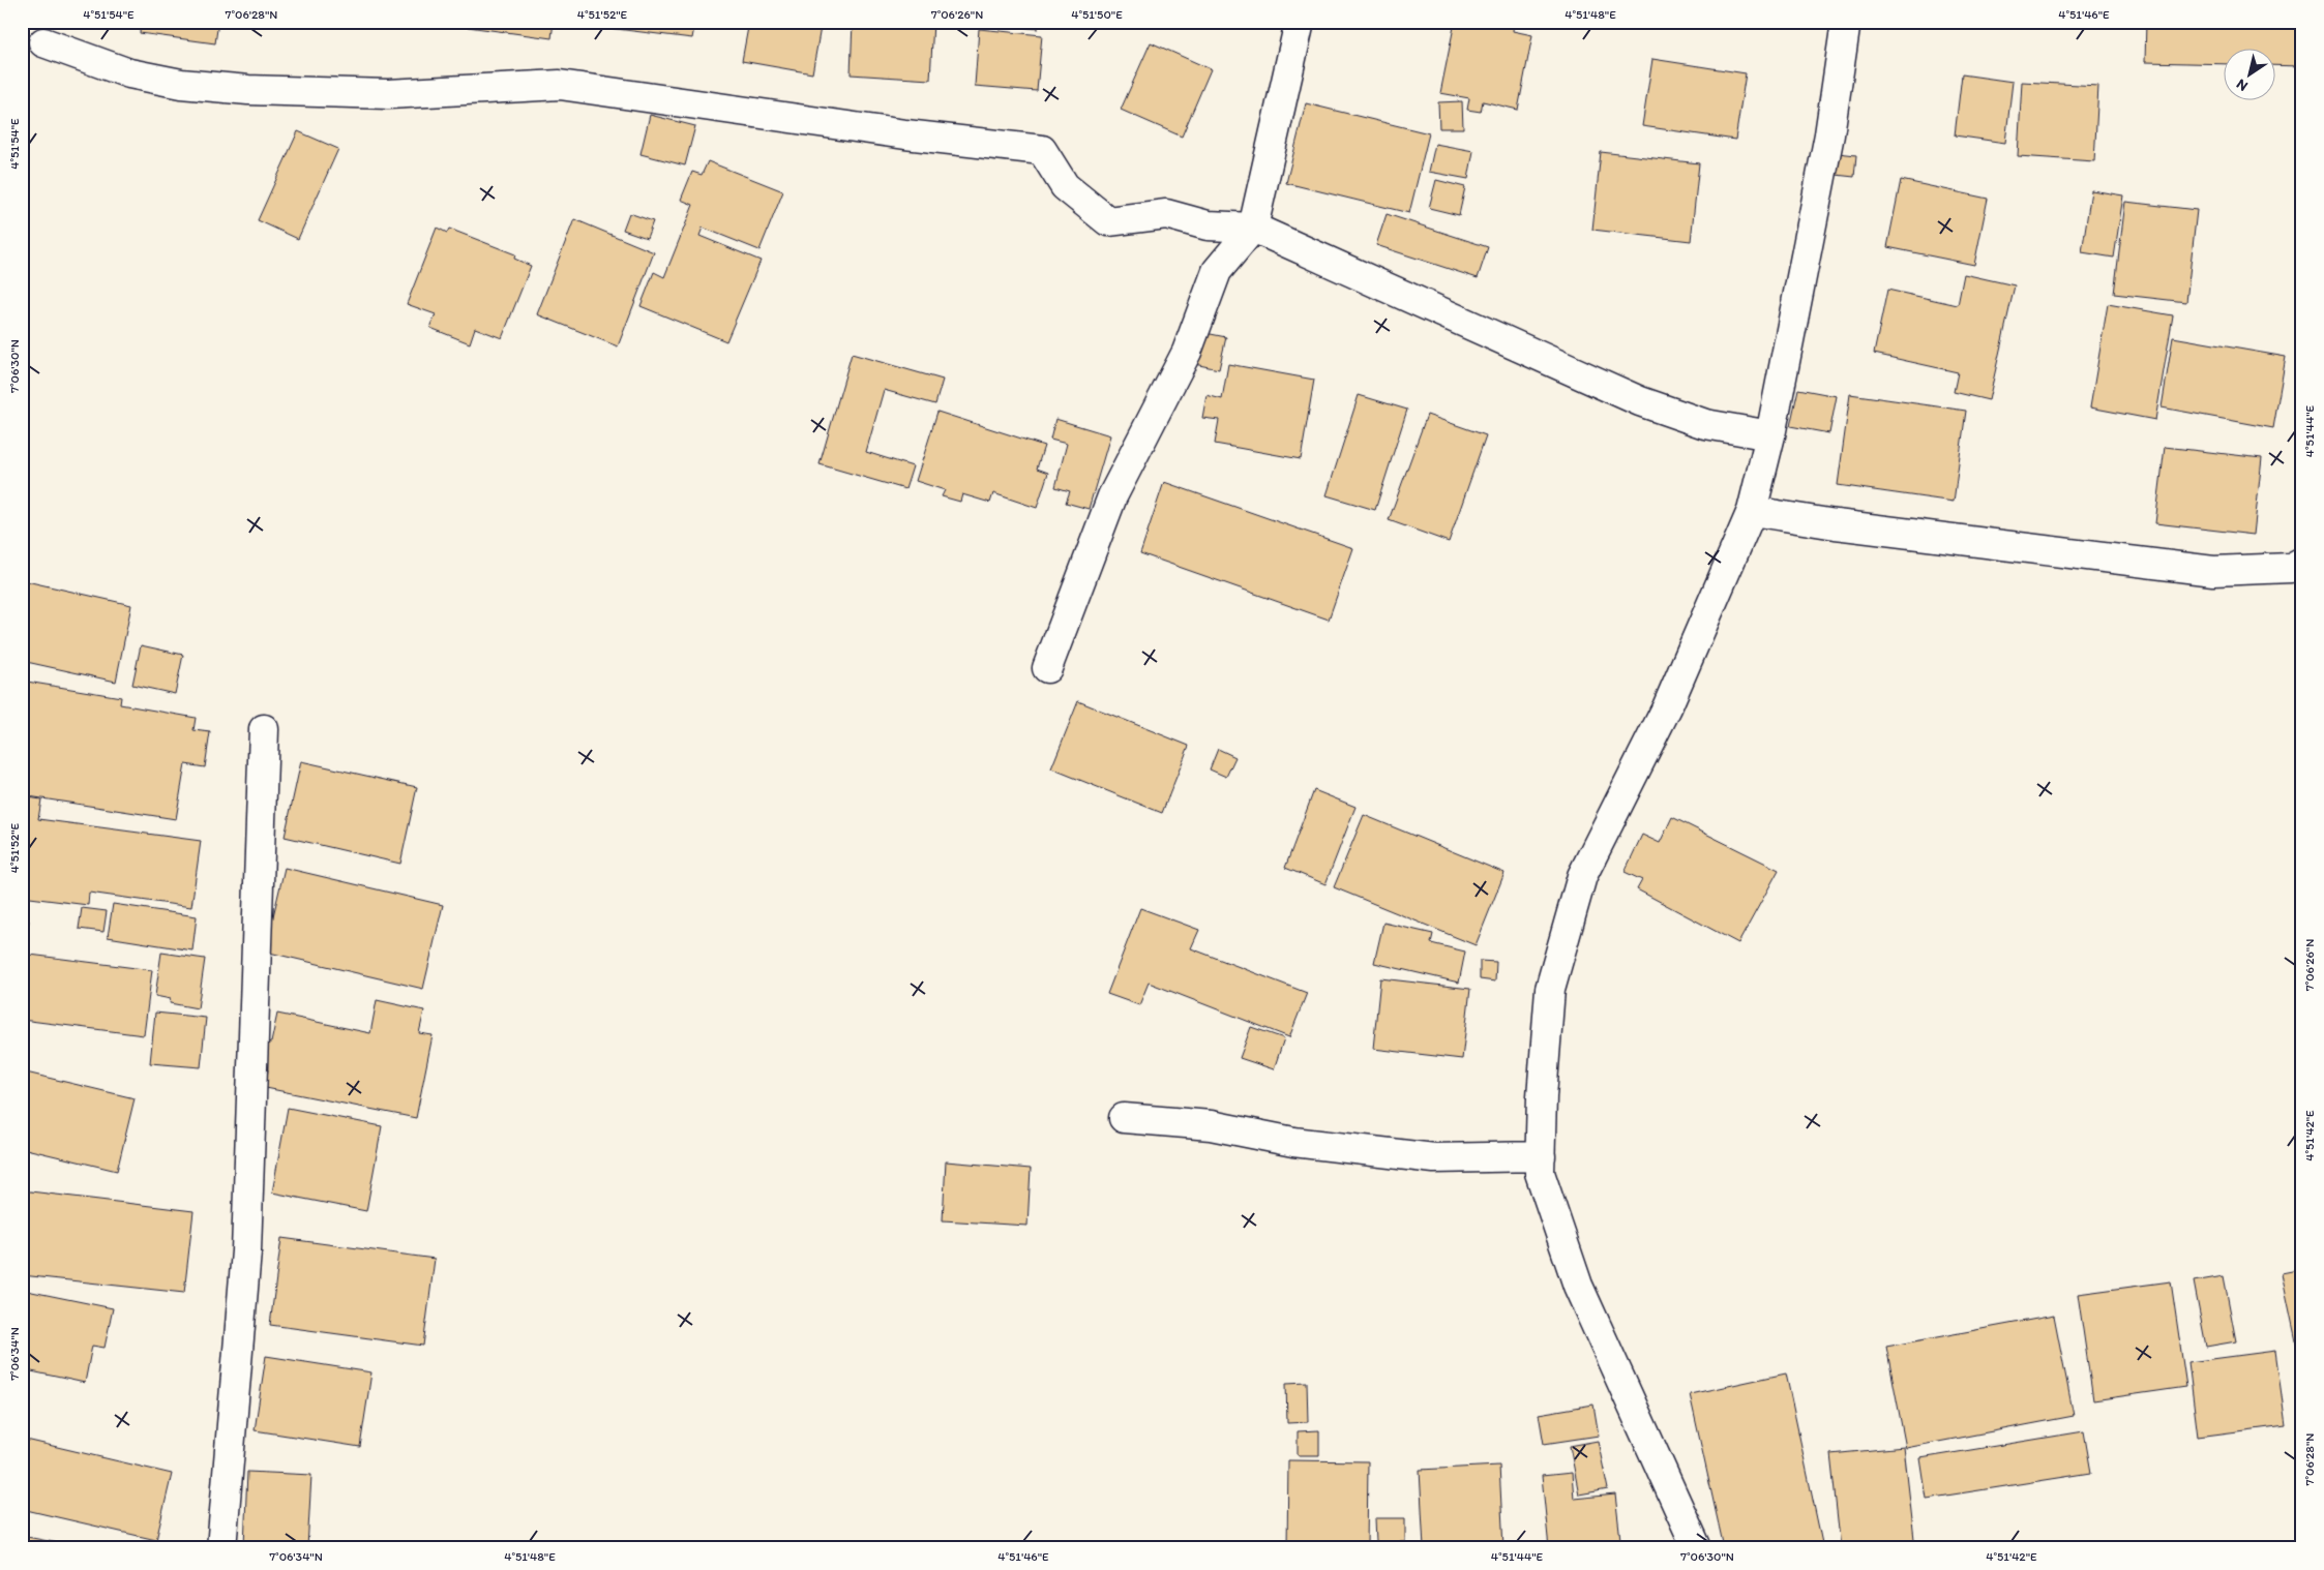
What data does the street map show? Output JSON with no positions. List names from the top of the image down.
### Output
{
  "north": "bottom left",
  "coordinates": [
    "4°51'54\"E",
    "7°06'28\"N",
    "4°51'52\"E",
    "7°06'26\"N",
    "4°51'50\"E",
    "4°51'48\"E",
    "4°51'46\"E",
    "7°06'30\"N",
    "4°51'44\"E",
    "4°51'42\"E",
    "7°06'34\"N"
  ]
}
